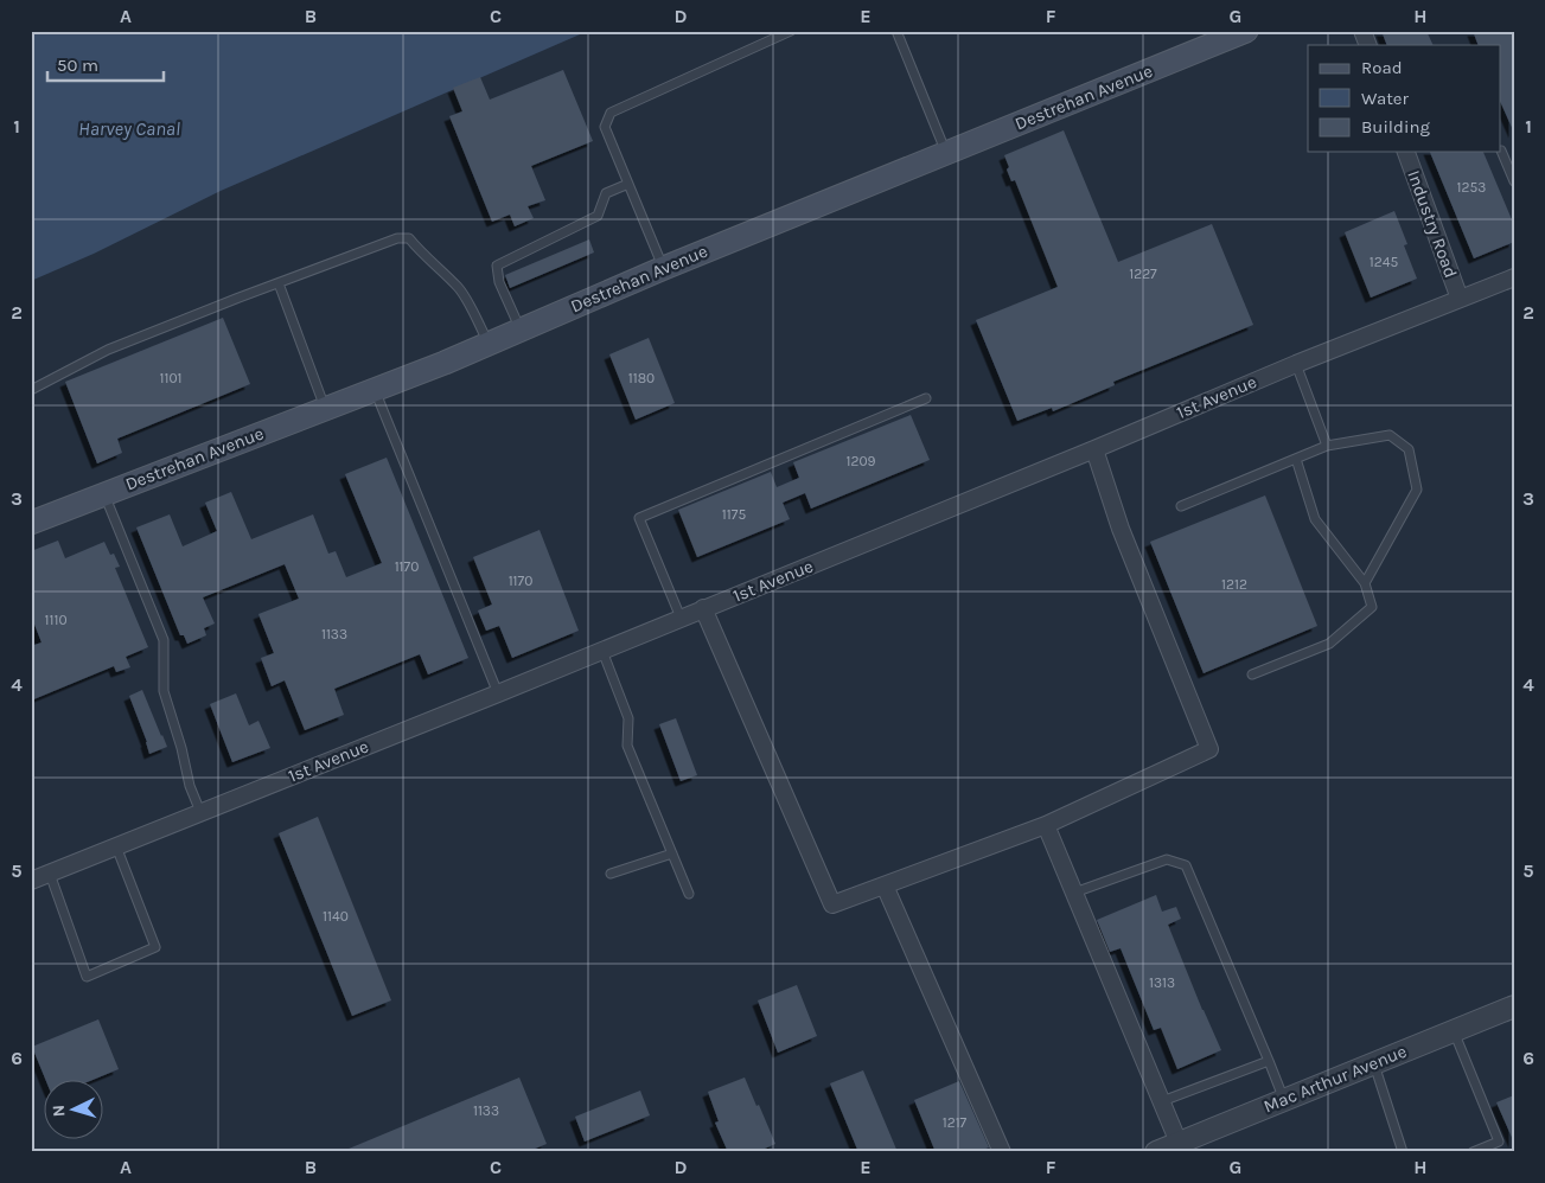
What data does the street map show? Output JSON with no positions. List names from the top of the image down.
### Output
{
  "streets": {
    "main road": ["Destrehan Avenue"],
    "street": ["Industry Road", "1st Avenue", "Mac Arthur Avenue"]
  },
  "crossings": [
    ["Industry Road", "1st Avenue"]
  ],
  "water": ["Harvey Canal"],
  "house_numbers": [
    "1253",
    "1245",
    "1227",
    "1101",
    "1180",
    "1209",
    "1175",
    "1170",
    "1170",
    "1212",
    "1110",
    "1133",
    "1140",
    "1313",
    "1133",
    "1217"
  ],
  "legend": ["Road", "Water", "Building"],
  "scale_bar": "50 m",
  "north": "left",
  "grid": {
    "columns": [
      "A",
      "B",
      "C",
      "D",
      "E",
      "F",
      "G",
      "H"
    ],
    "rows": [
      "1",
      "2",
      "3",
      "4",
      "5",
      "6"
    ]
  }
}
